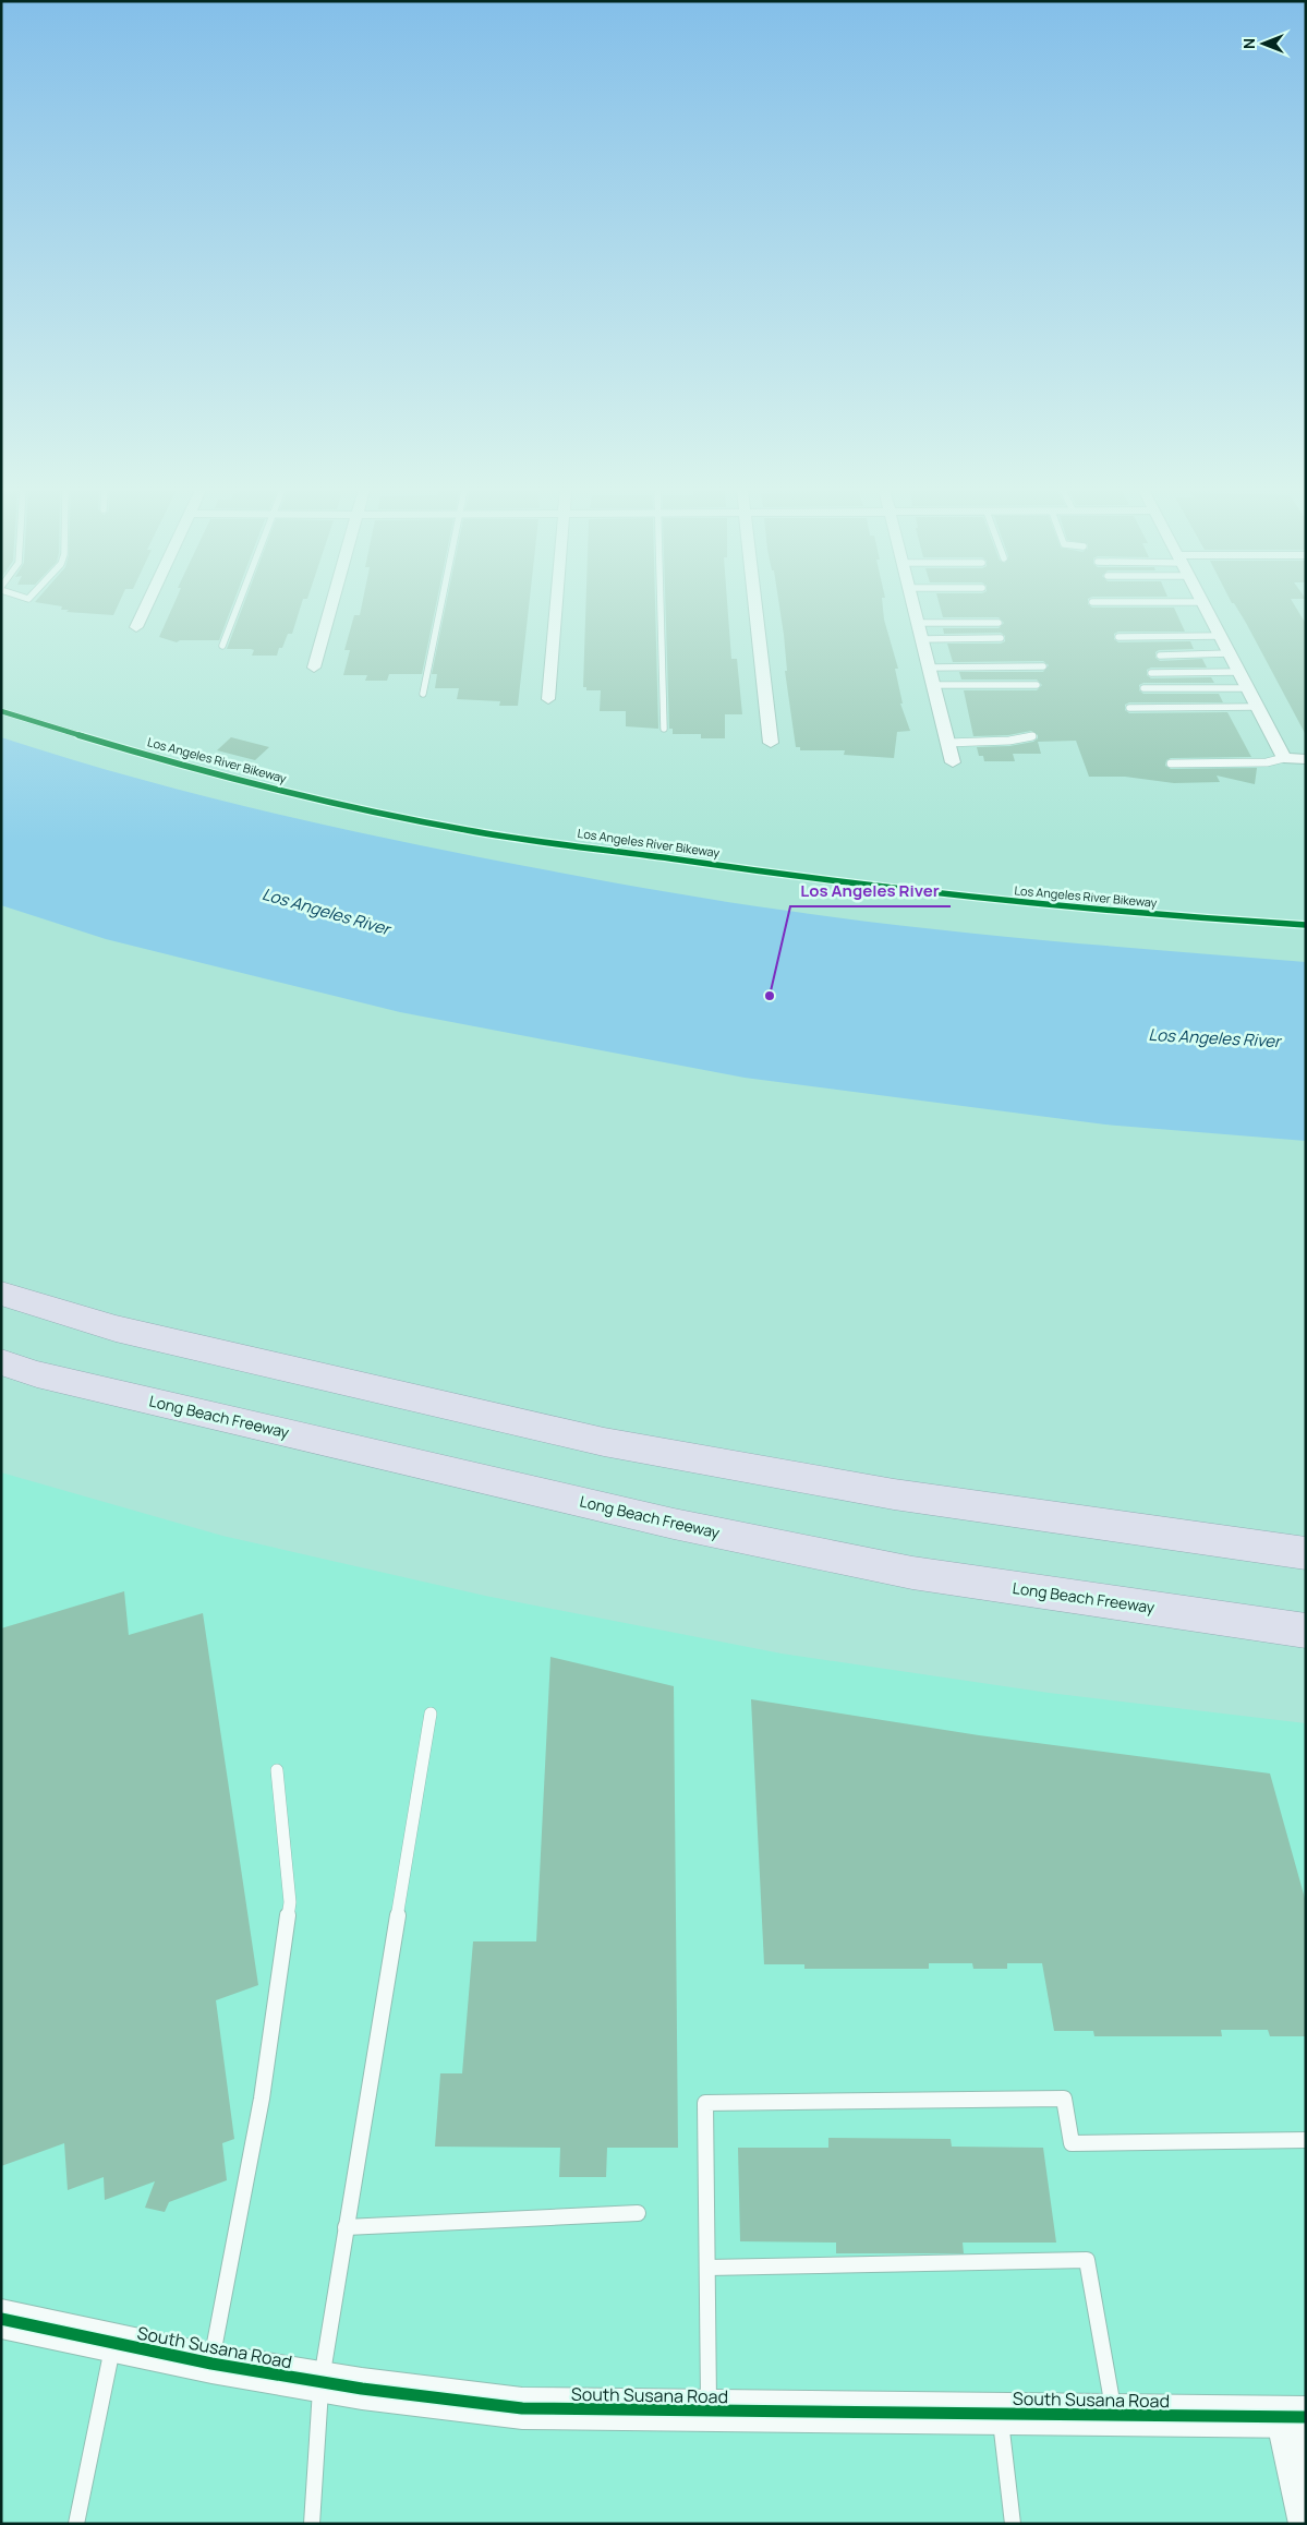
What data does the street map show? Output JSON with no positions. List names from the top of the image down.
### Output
{
  "streets": {
    "highway": ["Long Beach Freeway"],
    "street": ["South Susana Road"],
    "cycle path": ["Los Angeles River Bikeway"]
  },
  "water": ["Los Angeles River"],
  "places": ["Los Angeles River"],
  "north": "left"
}
